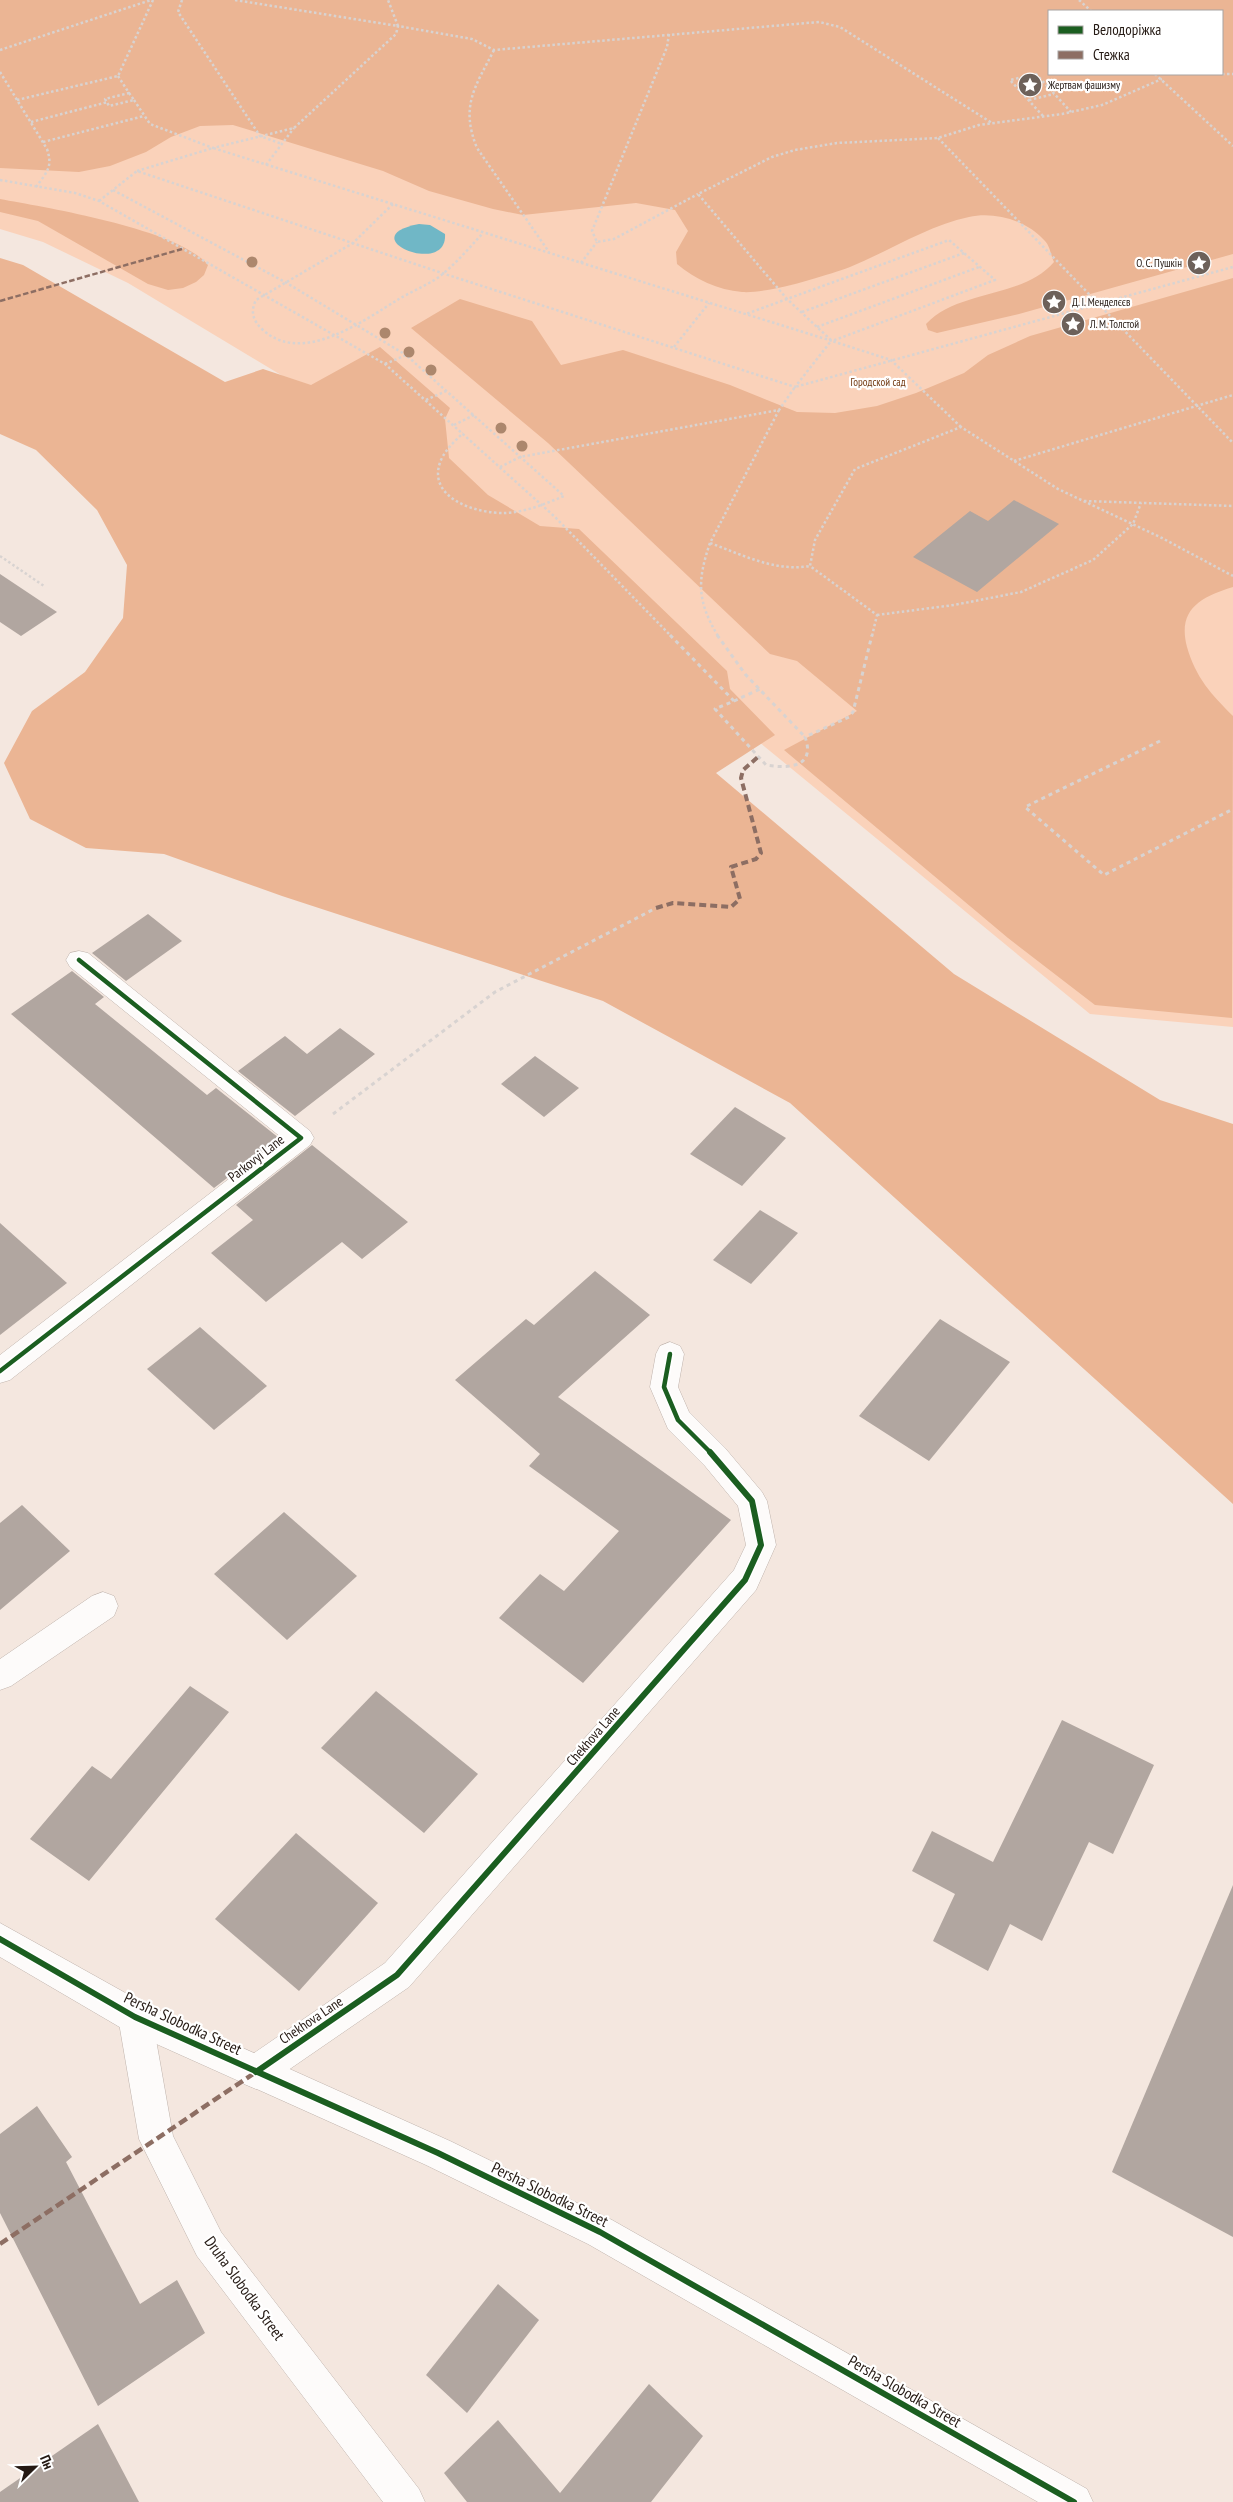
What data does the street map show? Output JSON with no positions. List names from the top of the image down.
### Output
{
  "streets": {
    "street": [
      "Parkovyi Lane",
      "Chekhova Lane",
      "Persha Slobodka Street",
      "Druha Slobodka Street"
    ]
  },
  "crossings": [
    ["Chekhova Lane", "Persha Slobodka Street"],
    ["Persha Slobodka Street", "Druha Slobodka Street"]
  ],
  "parks": ["Городской сад"],
  "places": {
    "place": [
      "Жертвам фашизму",
      "О. С. Пушкін",
      "Д. І. Менделєєв",
      "Л. М. Толстой"
    ]
  },
  "legend": ["Велодоріжка", "Стежка"],
  "north": "top right"
}
